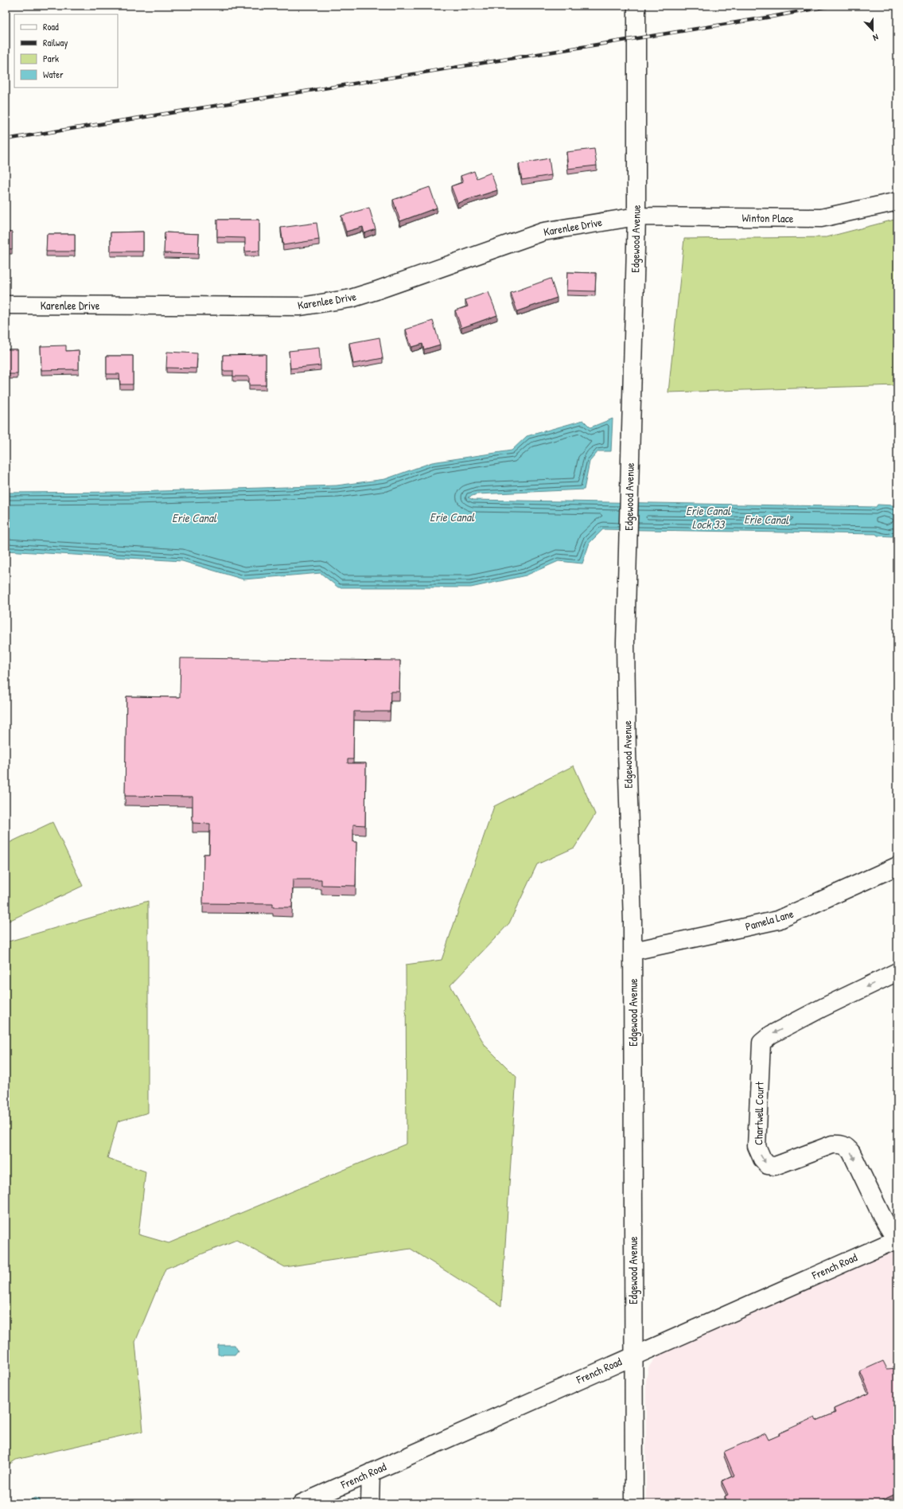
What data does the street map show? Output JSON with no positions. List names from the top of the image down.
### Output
{
  "streets": {
    "street": [
      "Winton Place",
      "Karenlee Drive",
      "Edgewood Avenue",
      "Pamela Lane",
      "Chartwell Court",
      "French Road"
    ]
  },
  "crossings": [
    ["Winton Place", "Karenlee Drive"],
    ["Winton Place", "Edgewood Avenue"],
    ["Karenlee Drive", "Edgewood Avenue"],
    ["Edgewood Avenue", "Pamela Lane"],
    ["Edgewood Avenue", "French Road"],
    ["Chartwell Court", "French Road"]
  ],
  "water": ["Erie Canal Lock 33", "Erie Canal"],
  "legend": [
    "Road",
    "Railway",
    "Park",
    "Water"
  ],
  "north": "bottom"
}
